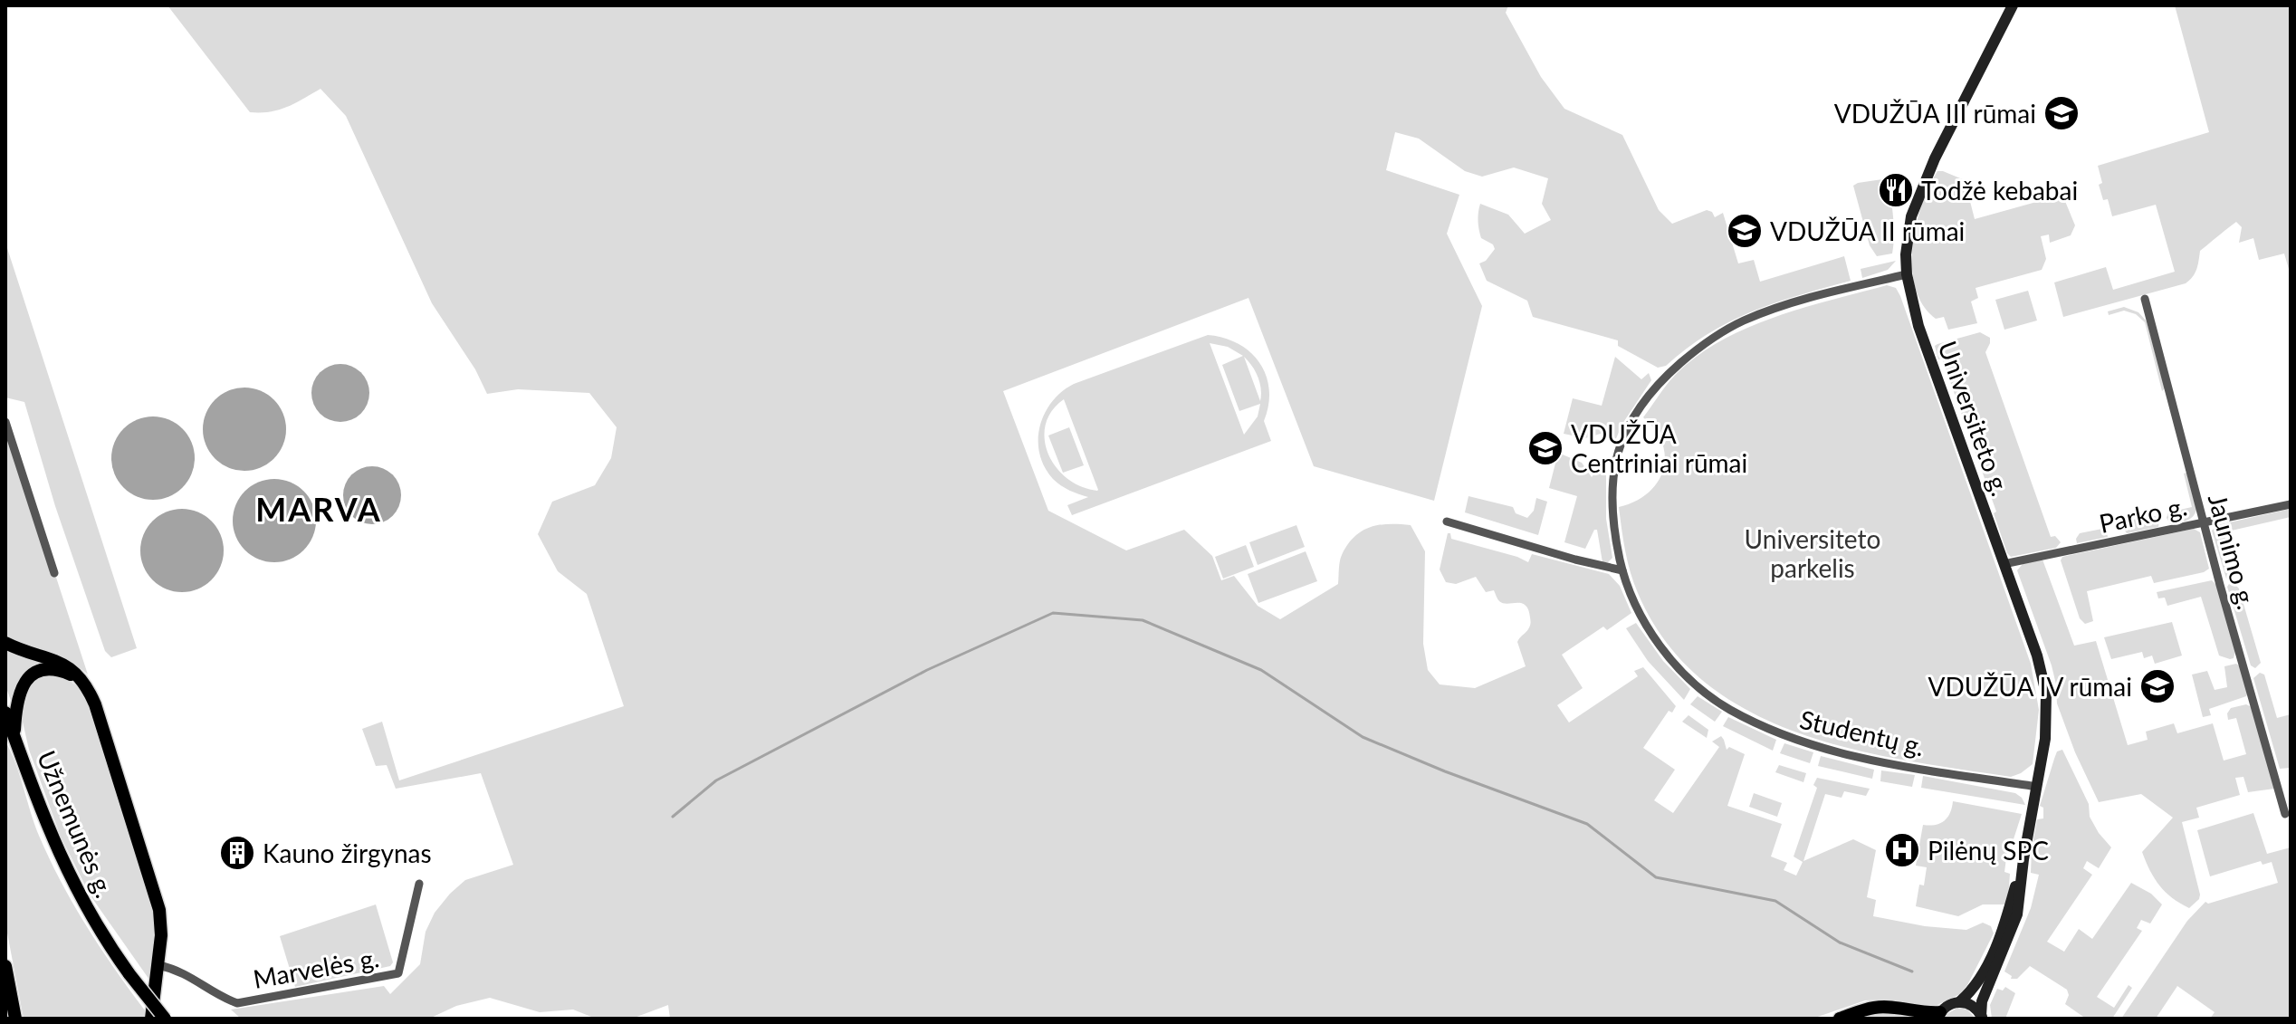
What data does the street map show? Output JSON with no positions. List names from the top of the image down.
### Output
{
  "streets": {
    "main road": ["Universiteto g.", "Užnemunės g."],
    "street": [
      "Parko g.",
      "Jaunimo g.",
      "Studentų g.",
      "Marvelės g."
    ]
  },
  "crossings": [
    ["Universiteto g.", "Parko g."],
    ["Universiteto g.", "Studentų g."],
    ["Parko g.", "Jaunimo g."]
  ],
  "districts": ["MARVA"],
  "parks": ["Universiteto parkelis"],
  "places": {
    "school or university": [
      "VDUŽŪA III rūmai",
      "VDUŽŪA II rūmai",
      "VDUŽŪA Centriniai rūmai",
      "VDUŽŪA IV rūmai"
    ],
    "restaurant": ["Todžė kebabai"],
    "hospital": ["Pilėnų SPC"],
    "building": ["Kauno žirgynas"]
  }
}
